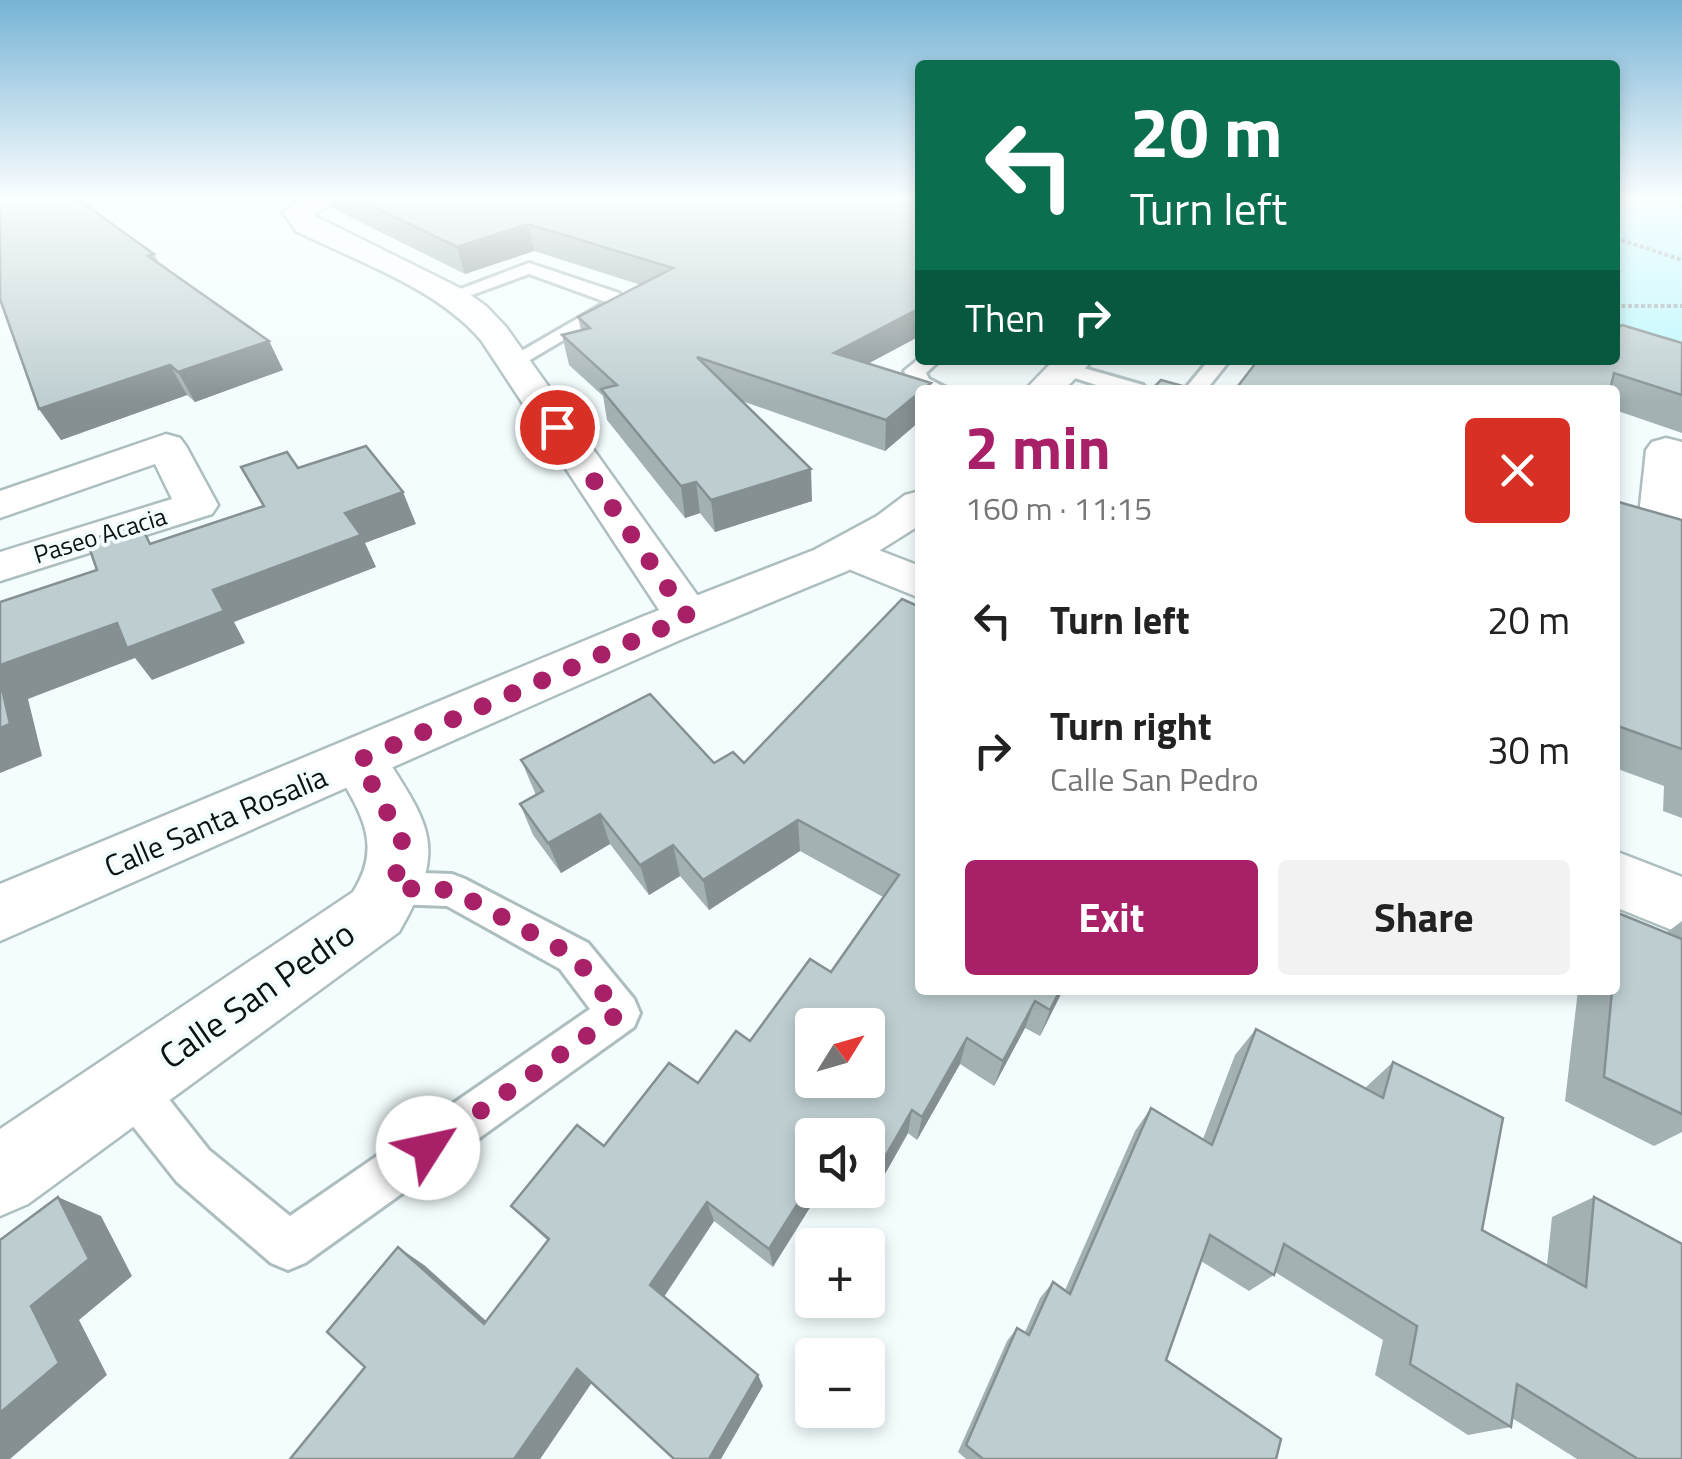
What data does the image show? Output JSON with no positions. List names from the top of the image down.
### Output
{
  "streets": {
    "street": ["Paseo Acacia", "Calle Santa Rosalia", "Calle San Pedro"]
  },
  "north": "top right",
  "page": {
    "turn": ["20 m", "Turn left"],
    "then": "Then",
    "heading": ["2 min", "160 m · 11:15"],
    "list": [
      {
        "name": "Turn left",
        "value": "20 m"
      },
      {
        "name": "Turn right",
        "note": "Calle San Pedro",
        "value": "30 m"
      }
    ],
    "buttons": ["Exit", "Share"],
    "map_buttons": ["+", "−"]
  }
}
